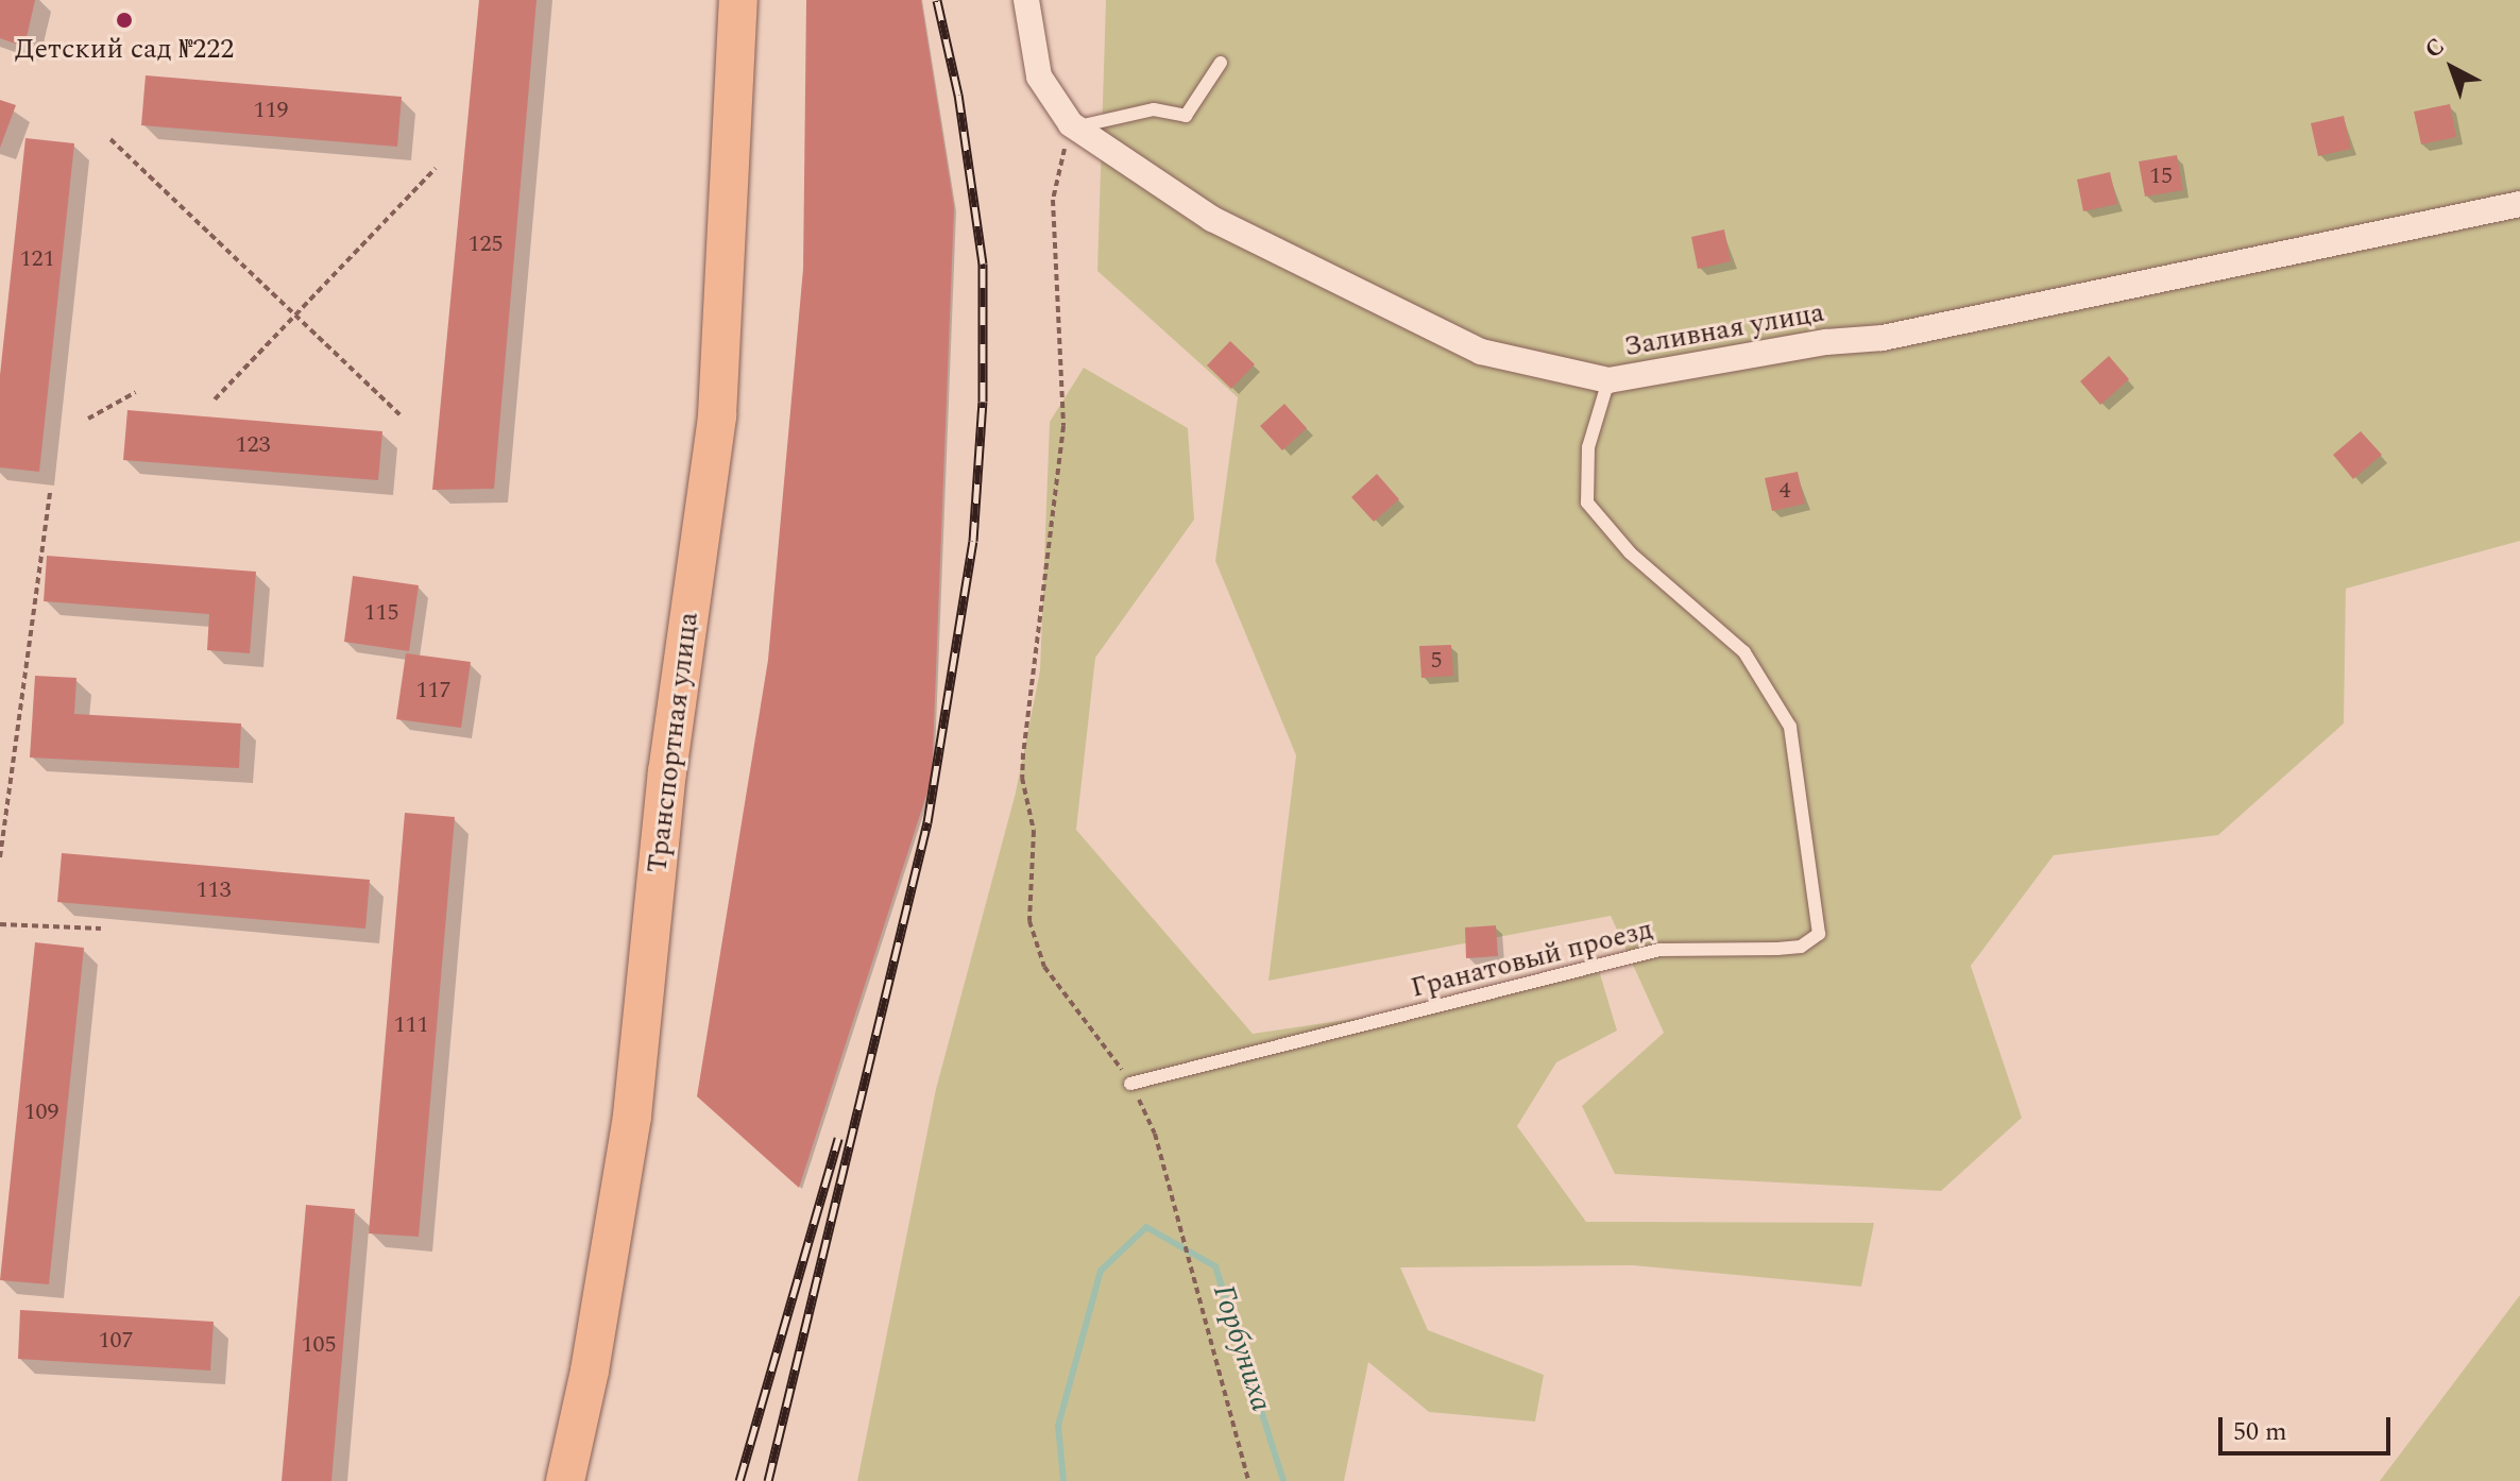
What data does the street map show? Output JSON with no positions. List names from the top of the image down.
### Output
{
  "streets": {
    "main road": ["Транспортная улица"],
    "street": ["Заливная улица"],
    "lane": ["Гранатовый проезд"]
  },
  "crossings": [
    ["Заливная улица", "Гранатовый проезд"]
  ],
  "water": ["Горбуниха"],
  "places": ["Детский сад №222"],
  "house_numbers": [
    "119",
    "15",
    "125",
    "121",
    "123",
    "4",
    "115",
    "5",
    "117",
    "113",
    "111",
    "109",
    "107",
    "105"
  ],
  "scale_bar": "50 m",
  "north": "top left"
}
